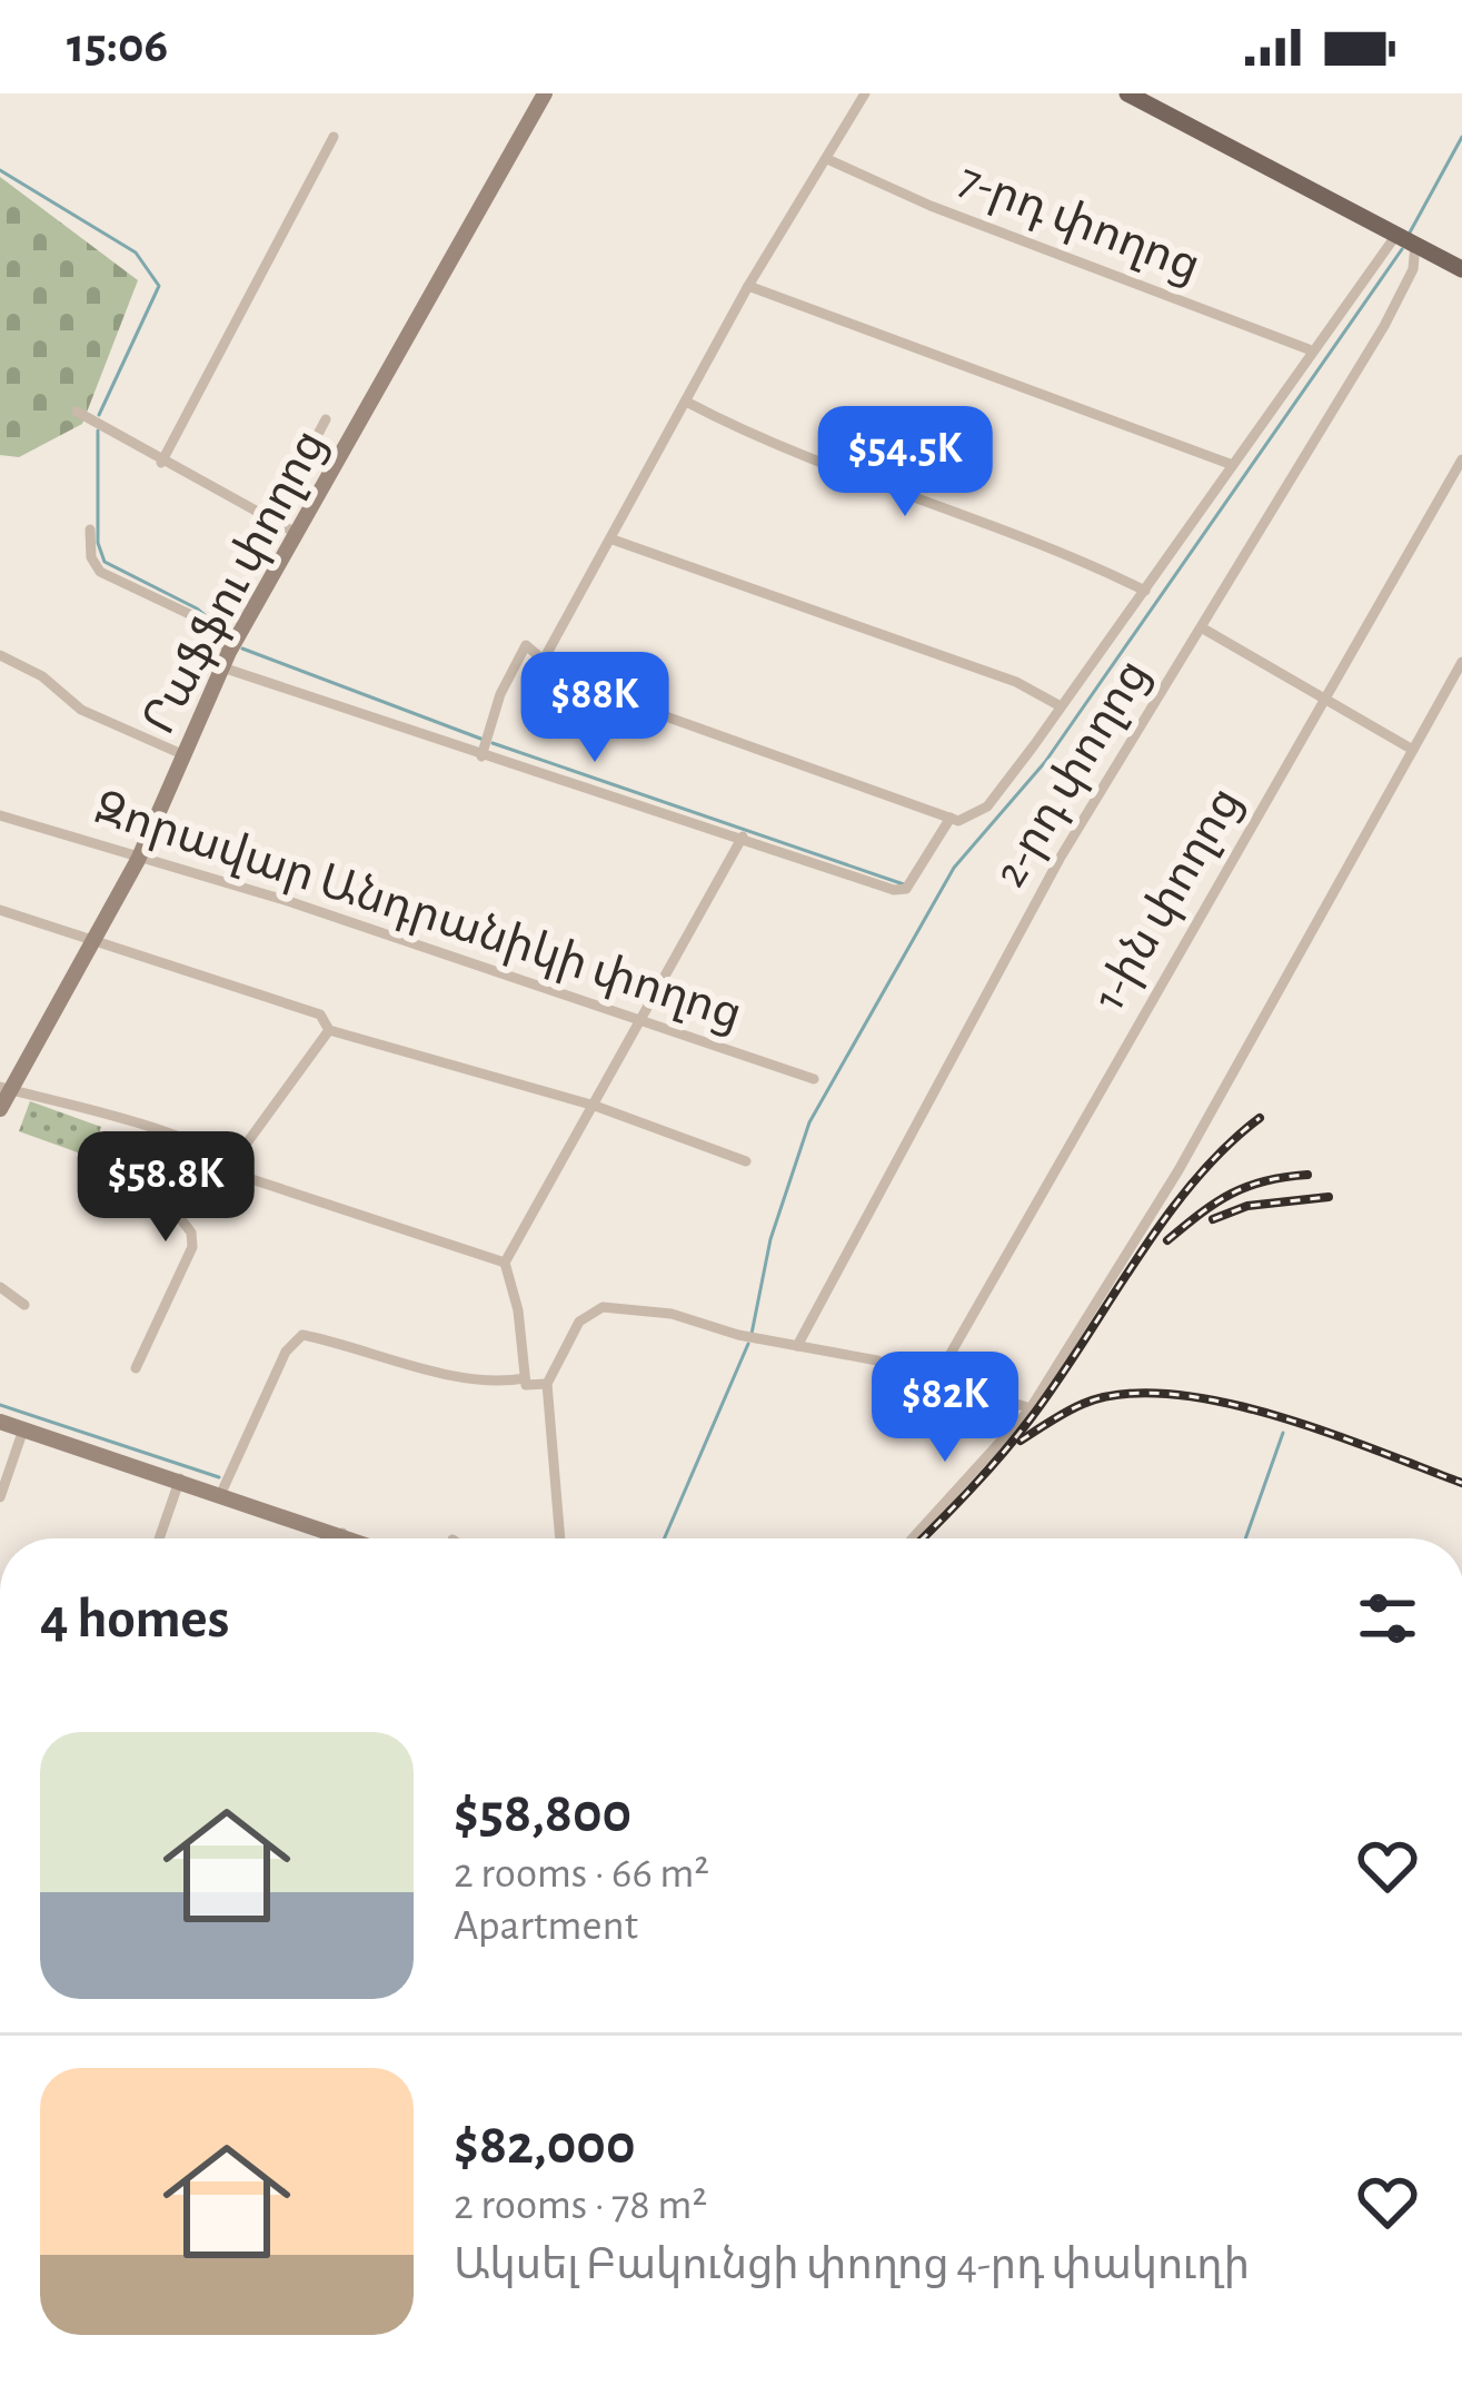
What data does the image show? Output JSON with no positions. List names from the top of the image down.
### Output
{
  "streets": {
    "main road": ["Րաֆֆու փողոց"],
    "street": [
      "7-րդ փողոց",
      "2-րդ փողոց",
      "1-ին փողոց",
      "Զորավար Անդրանիկի փողոց"
    ]
  },
  "crossings": [
    ["Րաֆֆու փողոց", "Զորավար Անդրանիկի փողոց"]
  ],
  "page": {
    "status": "15:06",
    "price": [
      "$54.5K",
      "$88K",
      "$58.8K",
      "$82K"
    ],
    "heading": "4 homes",
    "list": [
      {
        "name": "$58,800",
        "note": "2 rooms · 66 m² · Apartment"
      },
      {
        "name": "$82,000",
        "note": "2 rooms · 78 m² · Ակսել Բակունցի փողոց 4-րդ փակուղի"
      }
    ]
  }
}
